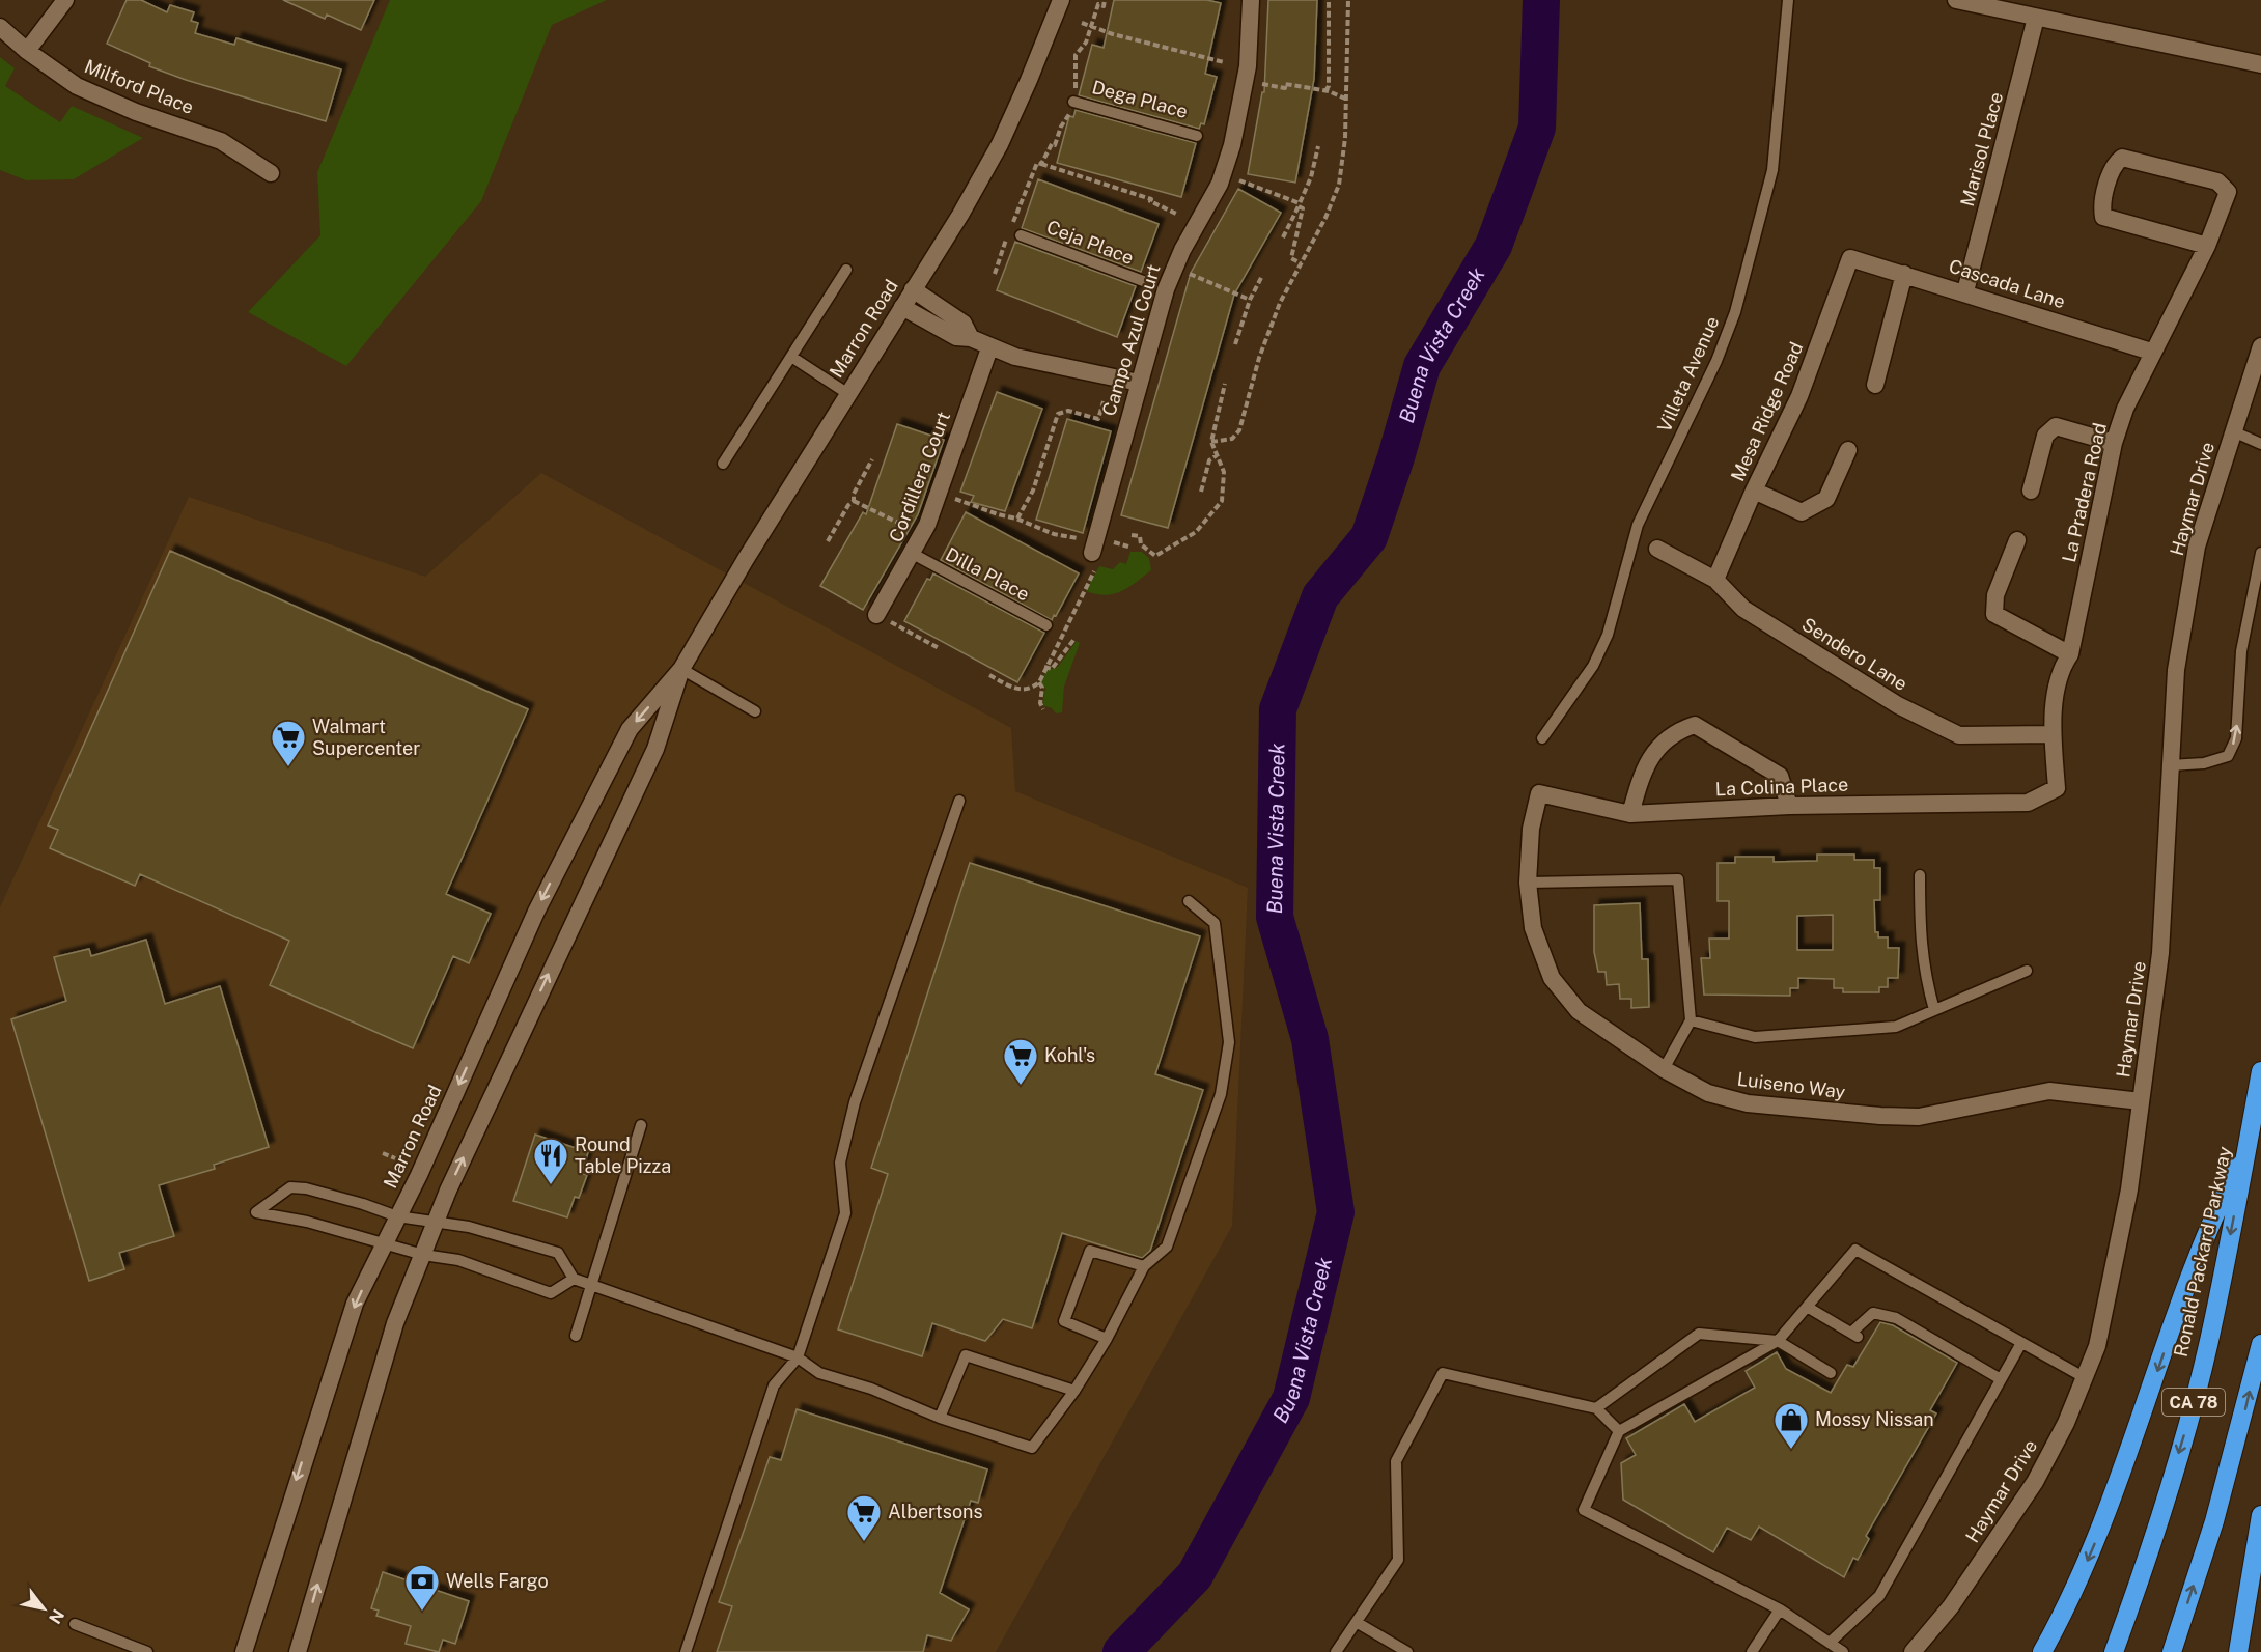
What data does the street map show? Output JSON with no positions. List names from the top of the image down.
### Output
{
  "streets": {
    "highway": ["Ronald Packard Parkway", "CA 78"],
    "street": [
      "Milford Place",
      "Marisol Place",
      "Cascada Lane",
      "Marron Road",
      "Campo Azul Court",
      "Mesa Ridge Road",
      "Cordillera Court",
      "La Pradera Road",
      "Haymar Drive",
      "Sendero Lane",
      "La Colina Place",
      "Luiseno Way"
    ],
    "lane": [
      "Dega Place",
      "Ceja Place",
      "Villeta Avenue",
      "Dilla Place"
    ]
  },
  "crossings": [
    ["Marisol Place", "Cascada Lane"],
    ["Ceja Place", "Campo Azul Court"],
    ["Cascada Lane", "Mesa Ridge Road"],
    ["Cascada Lane", "La Pradera Road"],
    ["Mesa Ridge Road", "Sendero Lane"],
    ["Cordillera Court", "Dilla Place"],
    ["La Pradera Road", "Sendero Lane"],
    ["La Pradera Road", "La Colina Place"],
    ["Haymar Drive", "Luiseno Way"],
    ["La Colina Place", "Luiseno Way"]
  ],
  "water": ["Buena Vista Creek"],
  "places": {
    "supermarket": ["Walmart Supercenter", "Kohl's", "Albertsons"],
    "restaurant": ["Round Table Pizza"],
    "shop": ["Mossy Nissan"],
    "bank": ["Wells Fargo"]
  },
  "north": "bottom right"
}
